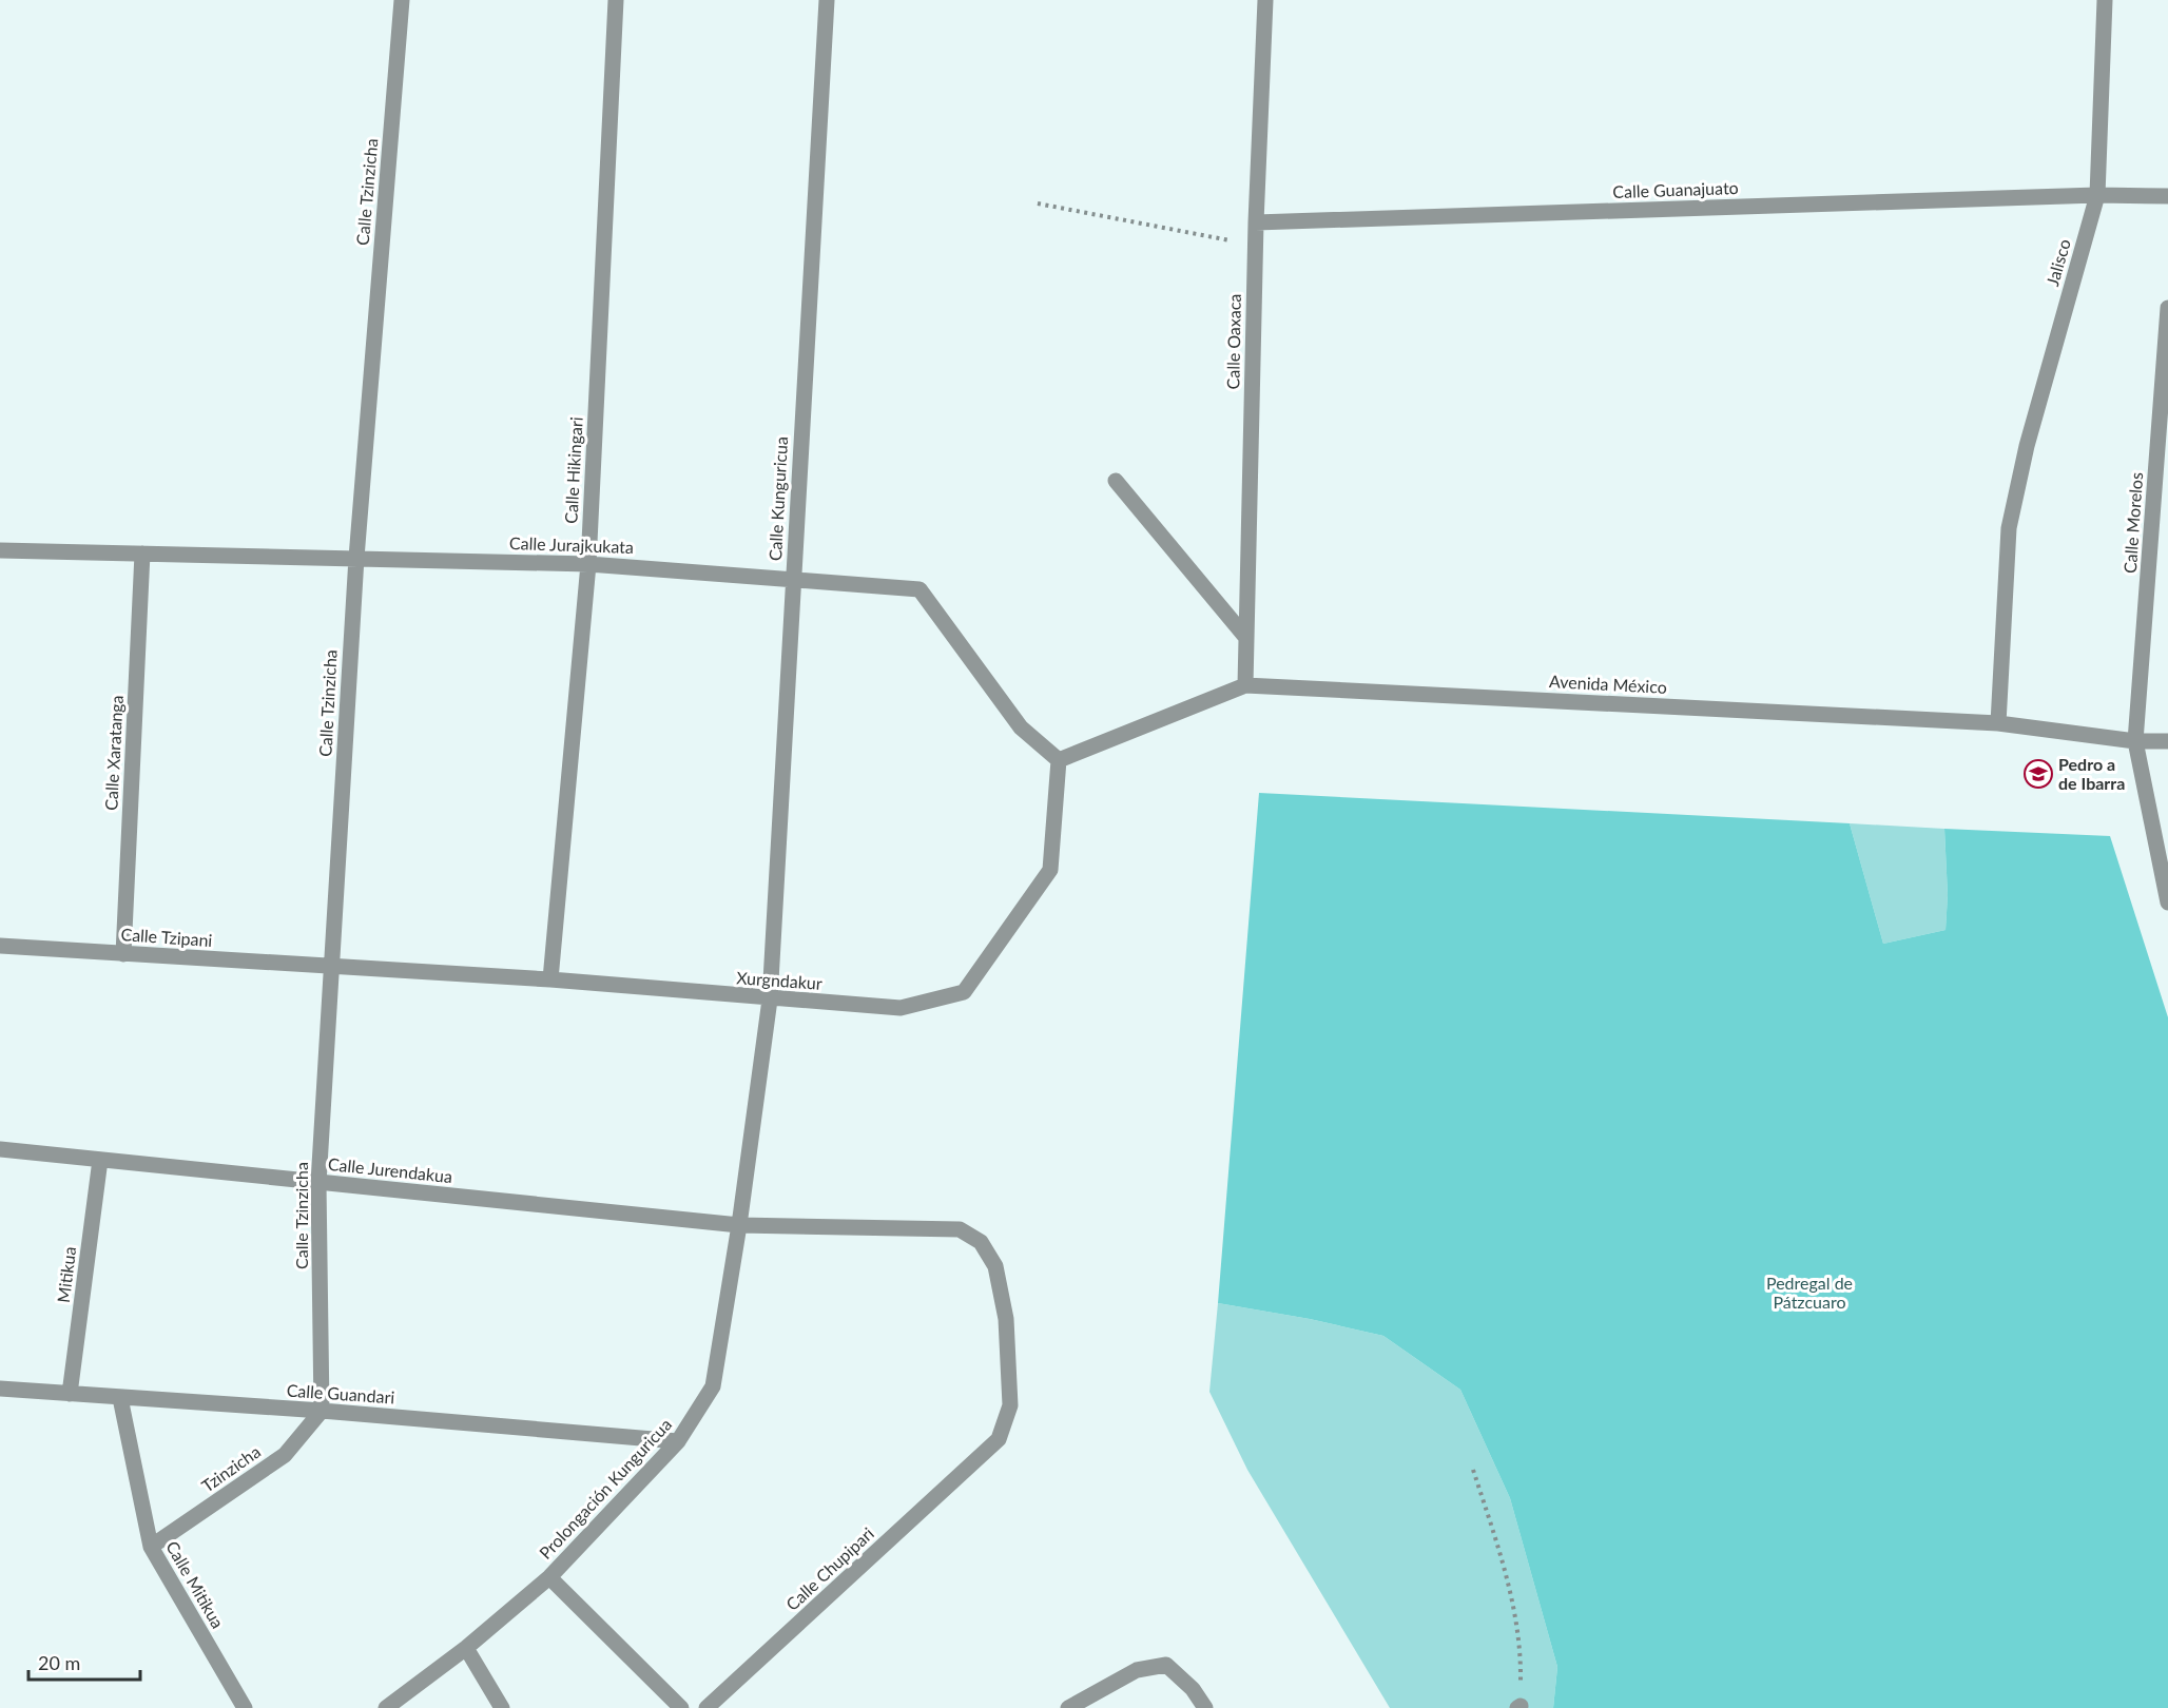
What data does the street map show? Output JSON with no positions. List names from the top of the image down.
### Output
{
  "streets": {
    "street": [
      "Calle Guanajuato",
      "Calle Tzinzicha",
      "Jalisco",
      "Calle Oaxaca",
      "Calle Hikingari",
      "Calle Kunguricua",
      "Calle Morelos",
      "Calle Jurajkukata",
      "Avenida México",
      "Calle Xaratanga",
      "Calle Tzipani",
      "Xurgndakur",
      "Calle Jurendakua",
      "Mitikua",
      "Calle Guandari",
      "Tzinzicha",
      "Prolongación Kunguricua",
      "Calle Chupipari",
      "Calle Mitikua"
    ]
  },
  "crossings": [
    ["Calle Guanajuato", "Jalisco"],
    ["Calle Guanajuato", "Calle Oaxaca"],
    ["Calle Tzinzicha", "Calle Jurajkukata"],
    ["Calle Tzinzicha", "Calle Tzipani"],
    ["Calle Tzinzicha", "Xurgndakur"],
    ["Calle Tzinzicha", "Calle Jurendakua"],
    ["Calle Tzinzicha", "Calle Guandari"],
    ["Calle Tzinzicha", "Tzinzicha"],
    ["Jalisco", "Avenida México"],
    ["Calle Oaxaca", "Avenida México"],
    ["Calle Hikingari", "Calle Jurajkukata"],
    ["Calle Hikingari", "Xurgndakur"],
    ["Calle Kunguricua", "Calle Jurajkukata"],
    ["Calle Kunguricua", "Xurgndakur"],
    ["Calle Kunguricua", "Prolongación Kunguricua"],
    ["Calle Morelos", "Avenida México"],
    ["Calle Jurajkukata", "Avenida México"],
    ["Calle Jurajkukata", "Calle Xaratanga"],
    ["Calle Jurajkukata", "Xurgndakur"],
    ["Avenida México", "Xurgndakur"],
    ["Calle Xaratanga", "Calle Tzipani"],
    ["Calle Tzipani", "Xurgndakur"],
    ["Xurgndakur", "Prolongación Kunguricua"],
    ["Calle Jurendakua", "Mitikua"],
    ["Calle Jurendakua", "Prolongación Kunguricua"],
    ["Calle Jurendakua", "Calle Chupipari"],
    ["Mitikua", "Calle Guandari"],
    ["Calle Guandari", "Tzinzicha"],
    ["Calle Guandari", "Prolongación Kunguricua"],
    ["Calle Guandari", "Calle Mitikua"],
    ["Tzinzicha", "Calle Mitikua"]
  ],
  "parks": ["Pedregal de Pátzcuaro"],
  "places": {
    "school or university": ["Pedro a de Ibarra"]
  },
  "scale_bar": "20 m"
}
